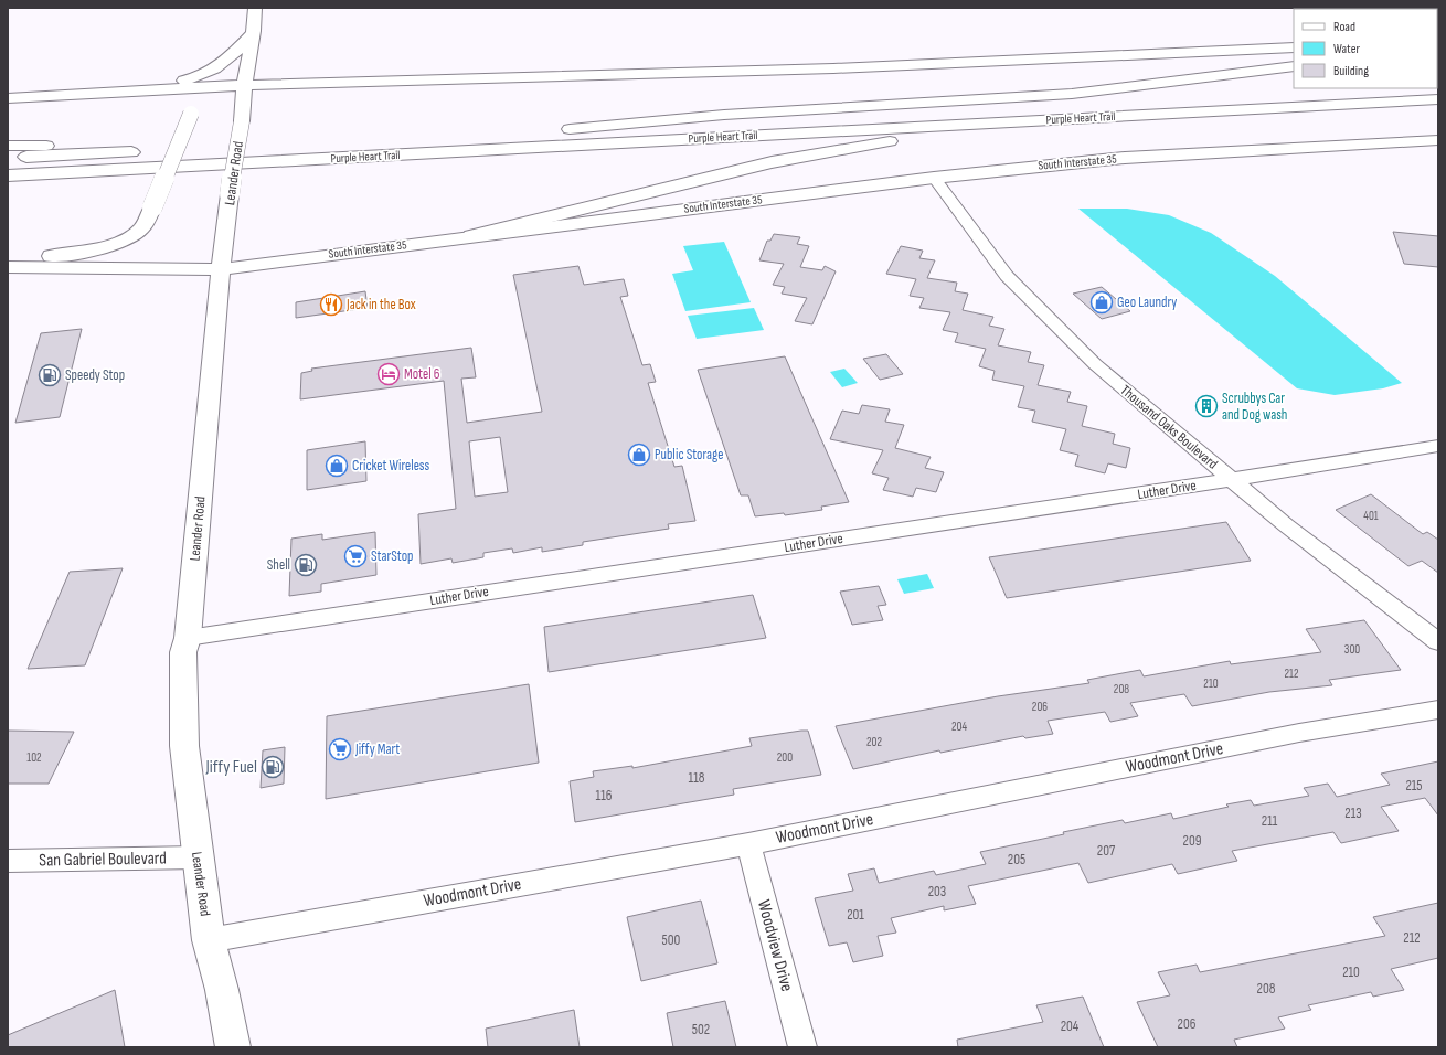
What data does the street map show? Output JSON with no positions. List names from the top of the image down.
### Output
{
  "streets": {
    "main road": ["Purple Heart Trail", "South Interstate 35", "Leander Road"],
    "street": [
      "Thousand Oaks Boulevard",
      "Luther Drive",
      "Woodmont Drive",
      "San Gabriel Boulevard",
      "Woodview Drive"
    ]
  },
  "crossings": [
    ["South Interstate 35", "Leander Road"],
    ["South Interstate 35", "Thousand Oaks Boulevard"],
    ["Leander Road", "Luther Drive"],
    ["Leander Road", "Woodmont Drive"],
    ["Leander Road", "San Gabriel Boulevard"],
    ["Thousand Oaks Boulevard", "Luther Drive"],
    ["Woodmont Drive", "Woodview Drive"]
  ],
  "places": {
    "shop": ["Geo Laundry", "Public Storage", "Cricket Wireless"],
    "restaurant": ["Jack in the Box"],
    "hotel": ["Motel 6"],
    "fuel station": ["Speedy Stop", "Shell", "Jiffy Fuel"],
    "building": ["Scrubbys Car and Dog wash"],
    "supermarket": ["StarStop", "Jiffy Mart"]
  },
  "house_numbers": [
    "401",
    "300",
    "212",
    "210",
    "208",
    "206",
    "204",
    "202",
    "102",
    "200",
    "118",
    "215",
    "116",
    "213",
    "211",
    "209",
    "207",
    "205",
    "203",
    "201",
    "212",
    "500",
    "210",
    "208",
    "206",
    "204",
    "502"
  ],
  "legend": ["Road", "Water", "Building"]
}
